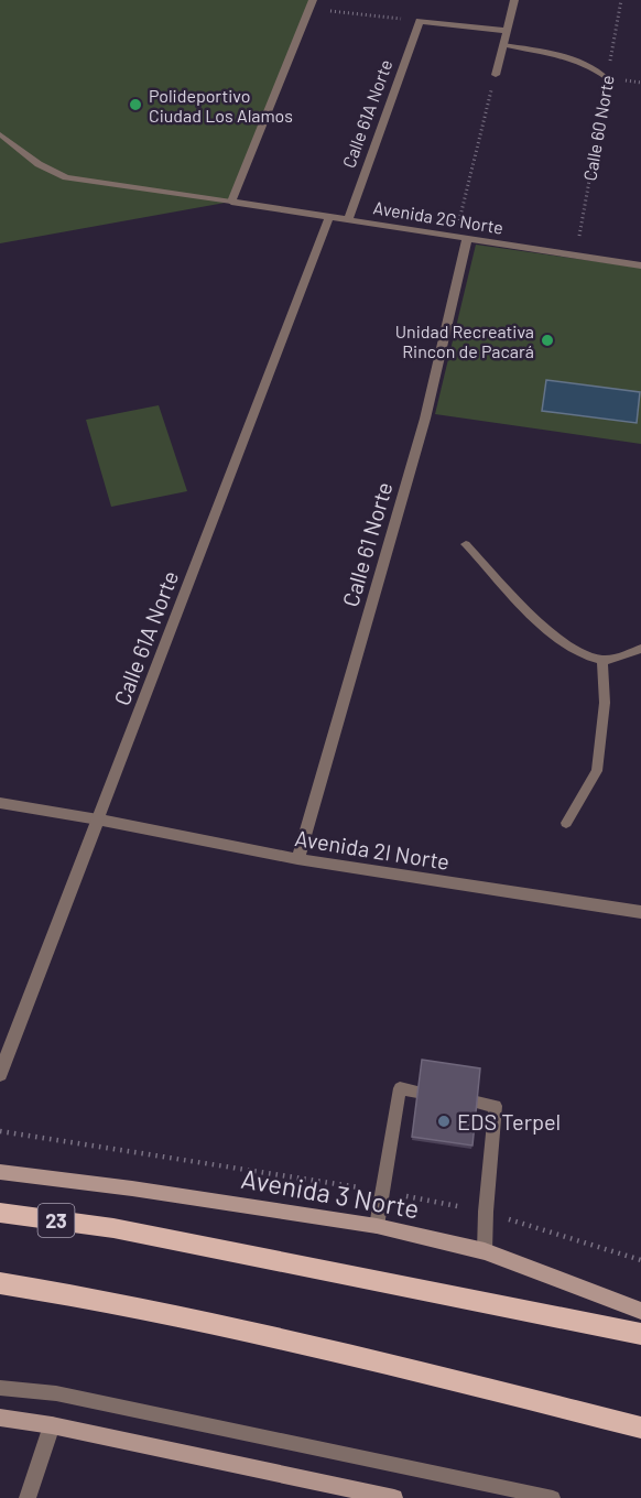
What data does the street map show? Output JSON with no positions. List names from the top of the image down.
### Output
{
  "streets": {
    "main road": ["23"],
    "street": [
      "Calle 61A Norte",
      "Avenida 2G Norte",
      "Calle 61 Norte",
      "Avenida 2I Norte",
      "Avenida 3 Norte"
    ],
    "path": ["Calle 60 Norte"]
  },
  "crossings": [
    ["Calle 61A Norte", "Avenida 2G Norte"],
    ["Calle 61A Norte", "Avenida 2I Norte"],
    ["Calle 60 Norte", "Avenida 2G Norte"],
    ["Avenida 2G Norte", "Calle 61 Norte"],
    ["Calle 61 Norte", "Avenida 2I Norte"]
  ],
  "places": ["Polideportivo Ciudad Los Alamos", "Unidad Recreativa Rincon de Pacará", "EDS Terpel"]
}
